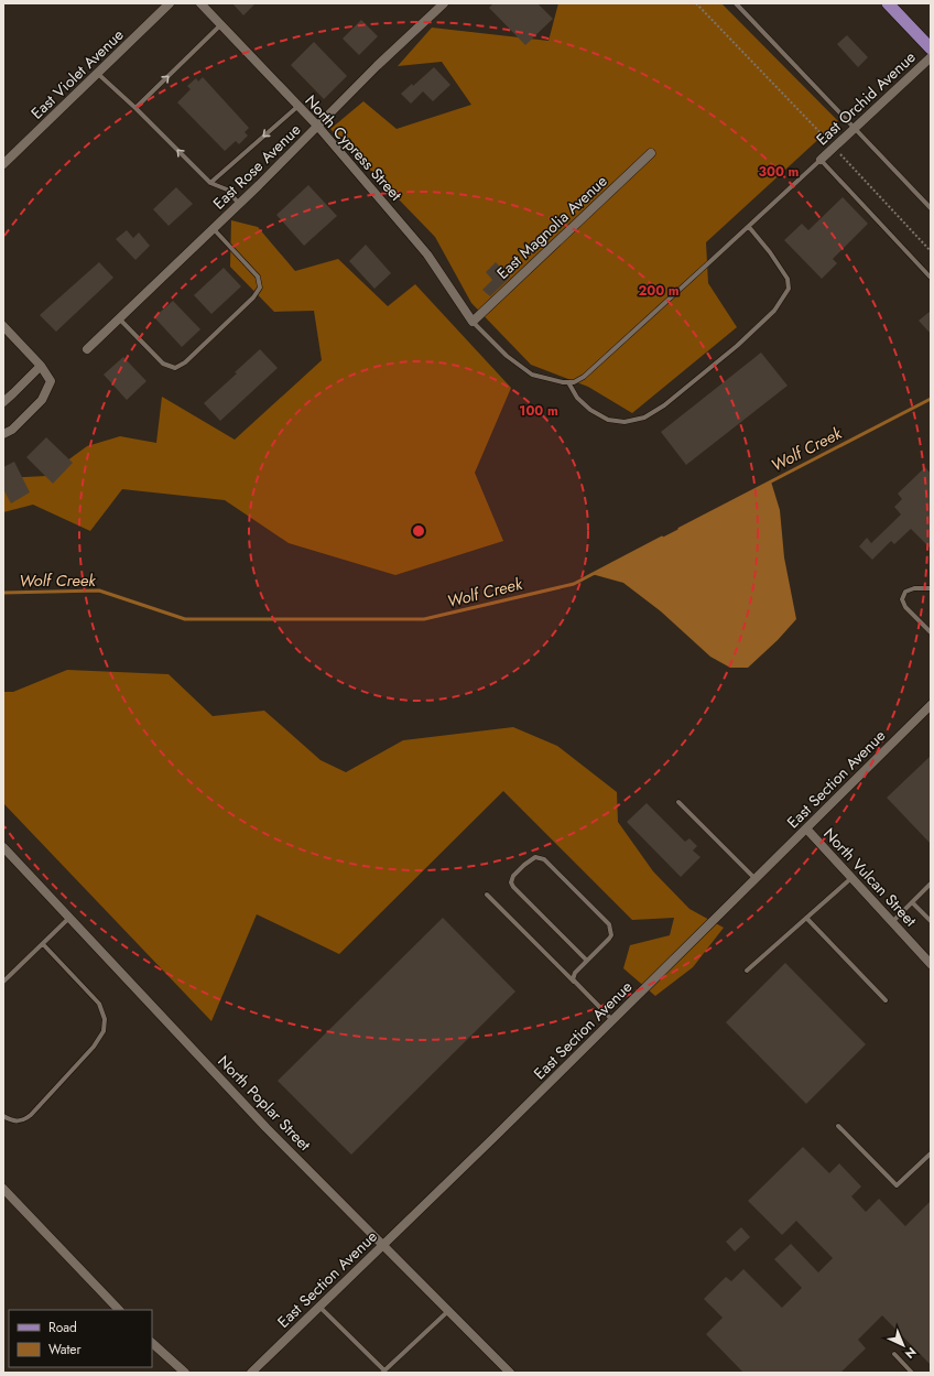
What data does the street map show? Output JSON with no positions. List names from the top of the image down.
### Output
{
  "streets": {
    "street": [
      "East Violet Avenue",
      "East Orchid Avenue",
      "North Cypress Street",
      "East Rose Avenue",
      "East Magnolia Avenue",
      "East Section Avenue",
      "North Vulcan Street",
      "North Poplar Street"
    ]
  },
  "crossings": [
    ["North Cypress Street", "East Rose Avenue"],
    ["North Cypress Street", "East Magnolia Avenue"],
    ["East Section Avenue", "North Vulcan Street"],
    ["East Section Avenue", "North Poplar Street"]
  ],
  "water": ["Wolf Creek"],
  "legend": ["Road", "Water"],
  "north": "bottom right",
  "rings": ["300 m", "200 m", "100 m"]
}
